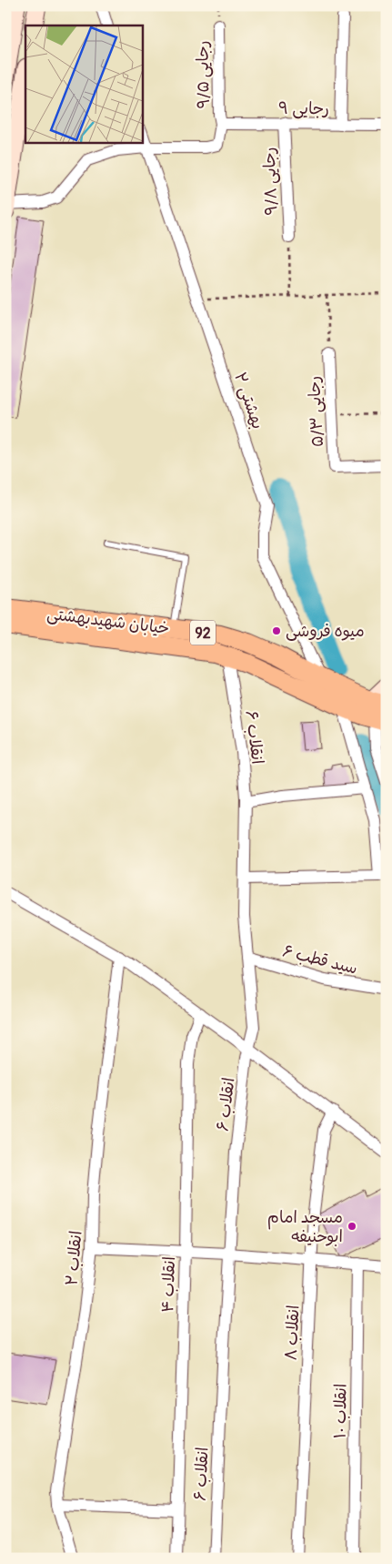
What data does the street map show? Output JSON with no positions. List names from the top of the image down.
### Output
{
  "streets": {
    "main road": ["خیابان شهیدبهشتی", "92"],
    "street": [
      "رجایی ۹/۵",
      "رجایی ۹",
      "رجایی ۹/۸",
      "بهشتی ۲",
      "رجایی ۵/۳",
      "انقلاب ۶",
      "سید قطب ۶",
      "انقلاب ۲",
      "انقلاب ۴",
      "انقلاب ۸",
      "انقلاب ۱۰"
    ]
  },
  "crossings": [
    ["رجایی ۹/۵", "رجایی ۹"],
    ["رجایی ۹/۵", "بهشتی ۲"],
    ["رجایی ۹", "رجایی ۹/۸"],
    ["بهشتی ۲", "خیابان شهیدبهشتی"],
    ["خیابان شهیدبهشتی", "انقلاب ۶"],
    ["انقلاب ۶", "سید قطب ۶"]
  ],
  "places": ["میوه فروشی", "مسجد امام ابوحنیفه"]
}
